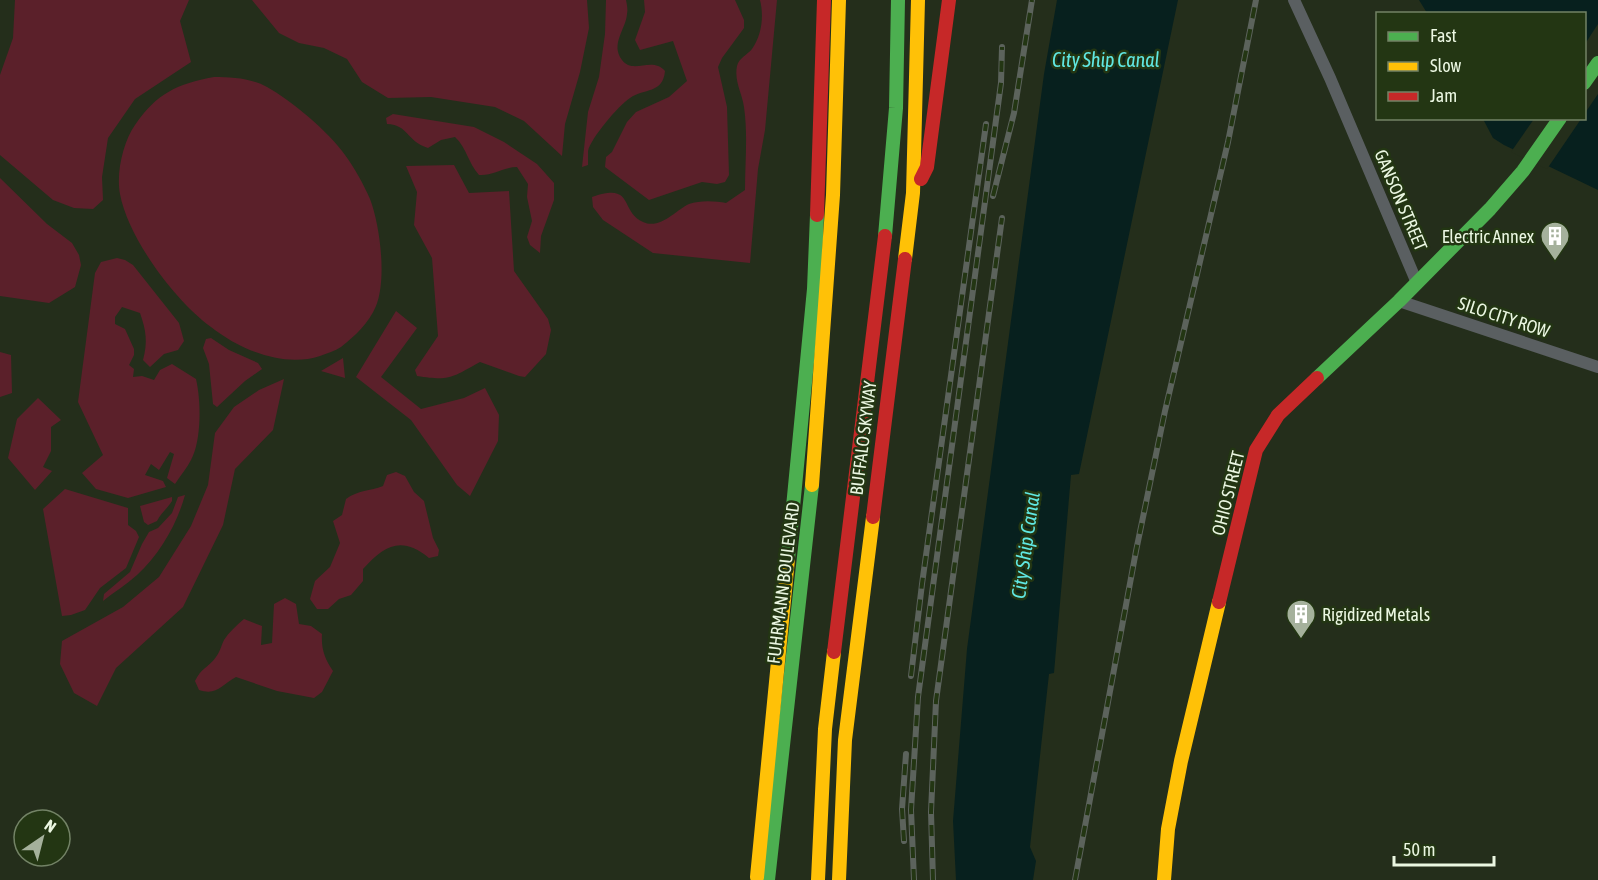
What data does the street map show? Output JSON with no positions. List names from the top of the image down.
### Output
{
  "streets": {
    "main road": ["BUFFALO SKYWAY", "OHIO STREET", "FUHRMANN BOULEVARD"],
    "street": ["GANSON STREET", "SILO CITY ROW"]
  },
  "crossings": [
    ["GANSON STREET", "OHIO STREET"],
    ["SILO CITY ROW", "OHIO STREET"]
  ],
  "water": ["City Ship Canal"],
  "places": {
    "building": ["Electric Annex", "Rigidized Metals"]
  },
  "legend": ["Fast", "Slow", "Jam"],
  "scale_bar": "50 m",
  "north": "top right"
}
